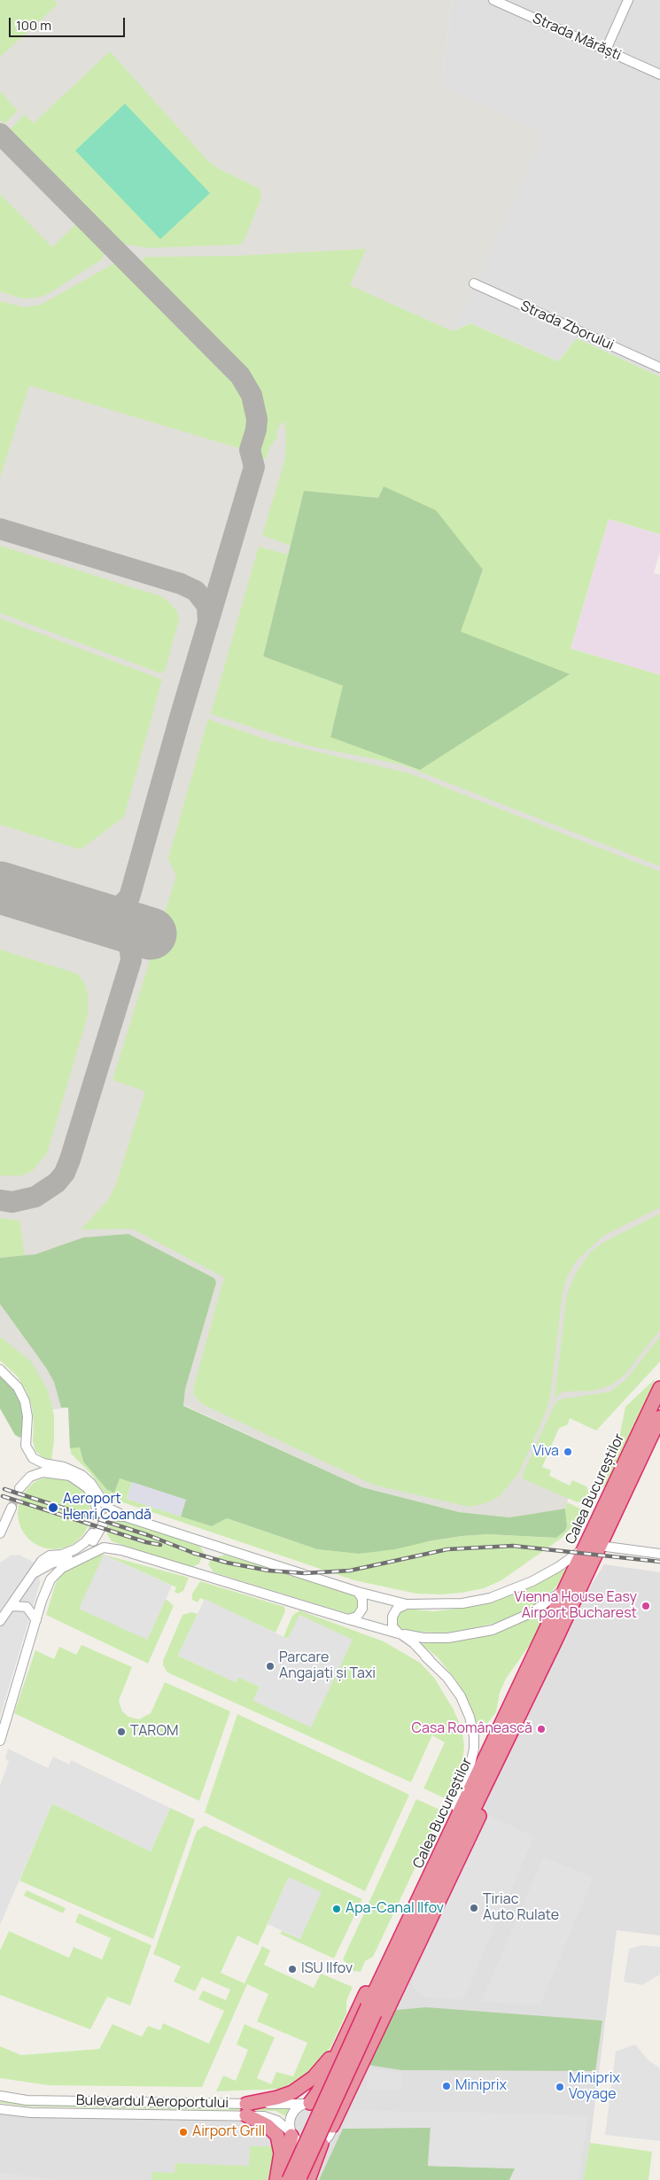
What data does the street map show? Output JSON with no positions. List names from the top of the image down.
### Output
{
  "streets": {
    "highway": ["Calea Bucureștilor"],
    "street": ["Strada Mărăști", "Strada Zborului", "Bulevardul Aeroportului"]
  },
  "places": [
    "Viva",
    "Aeroport Henri Coandă",
    "Vienna House Easy Airport Bucharest",
    "Parcare Angajați și Taxi",
    "Casa Românească",
    "TAROM",
    "Țiriac Auto Rulate",
    "Apa-Canal Ilfov",
    "ISU Ilfov",
    "Miniprix",
    "Miniprix Voyage",
    "Airport Grill"
  ],
  "scale_bar": "100 m"
}
